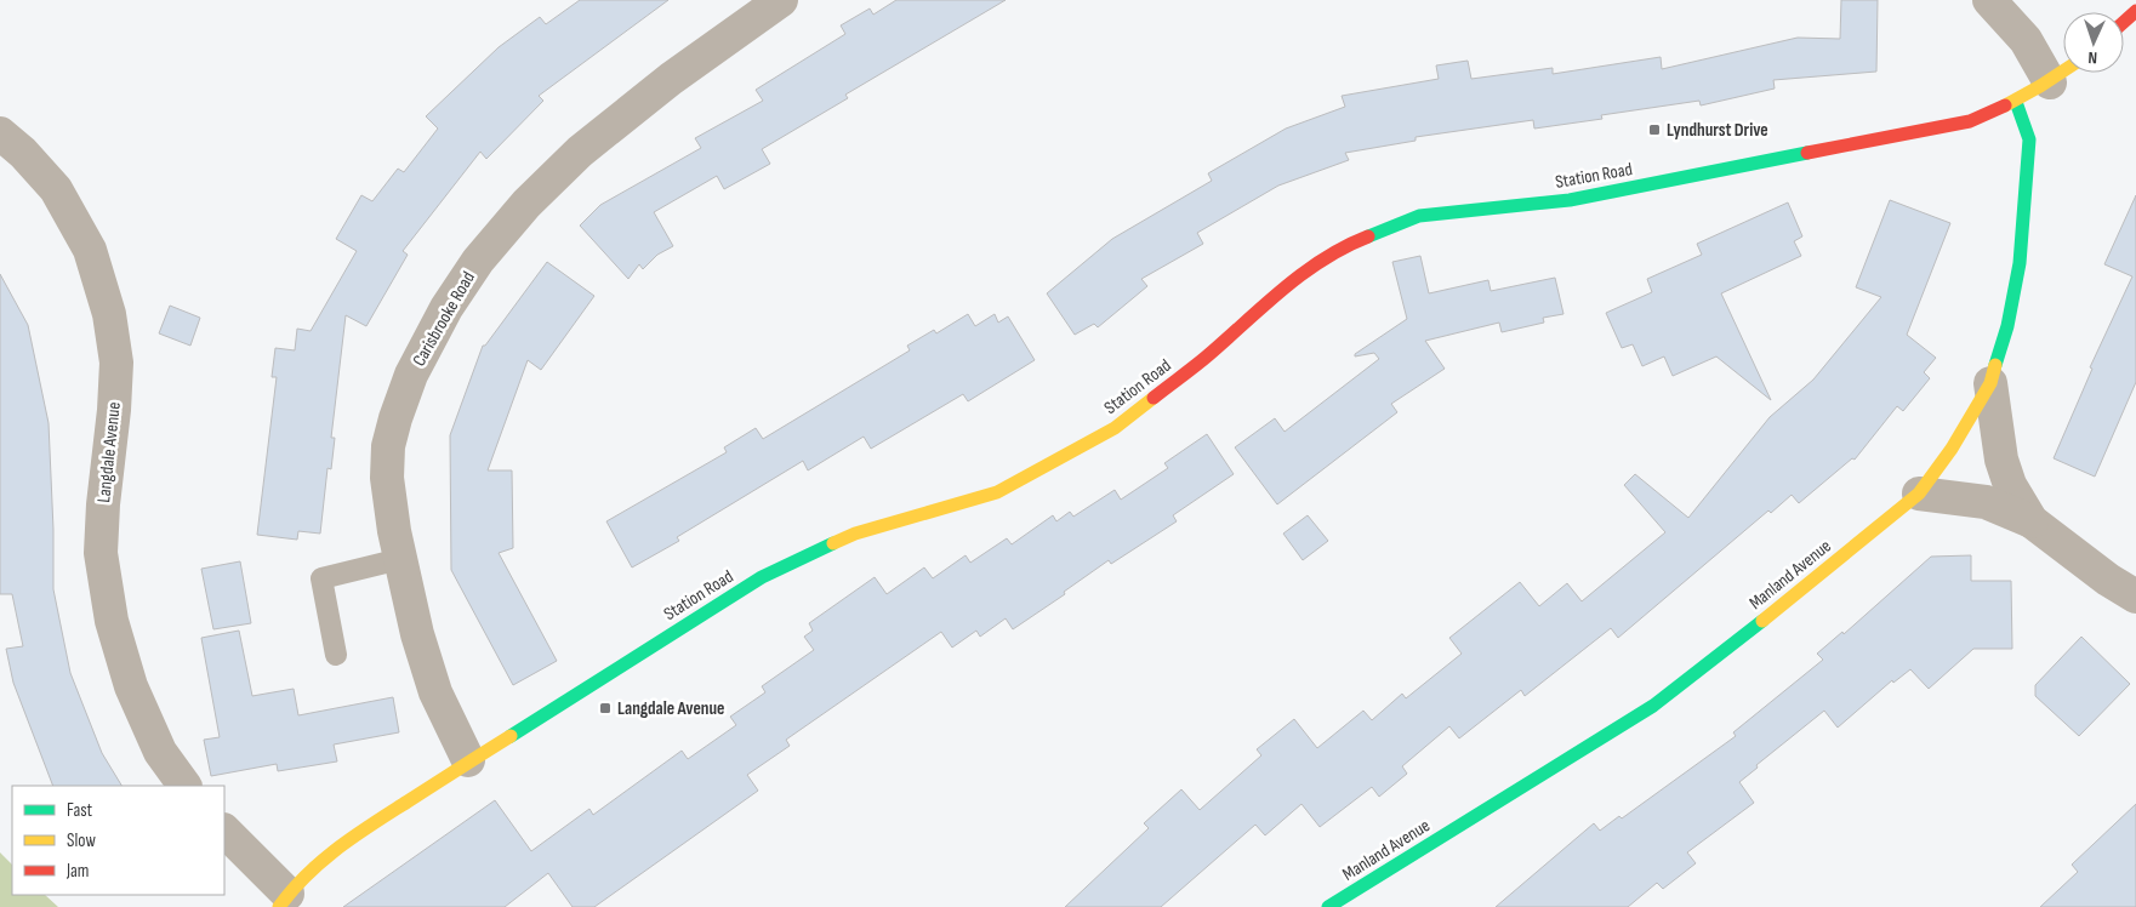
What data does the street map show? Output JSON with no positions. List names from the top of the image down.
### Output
{
  "streets": {
    "main road": ["Station Road", "Manland Avenue"],
    "street": ["Carisbrooke Road", "Langdale Avenue"]
  },
  "crossings": [
    ["Station Road", "Carisbrooke Road"],
    ["Station Road", "Manland Avenue"]
  ],
  "places": {
    "transit": ["Lyndhurst Drive", "Langdale Avenue"]
  },
  "legend": ["Fast", "Slow", "Jam"],
  "north": "bottom"
}
